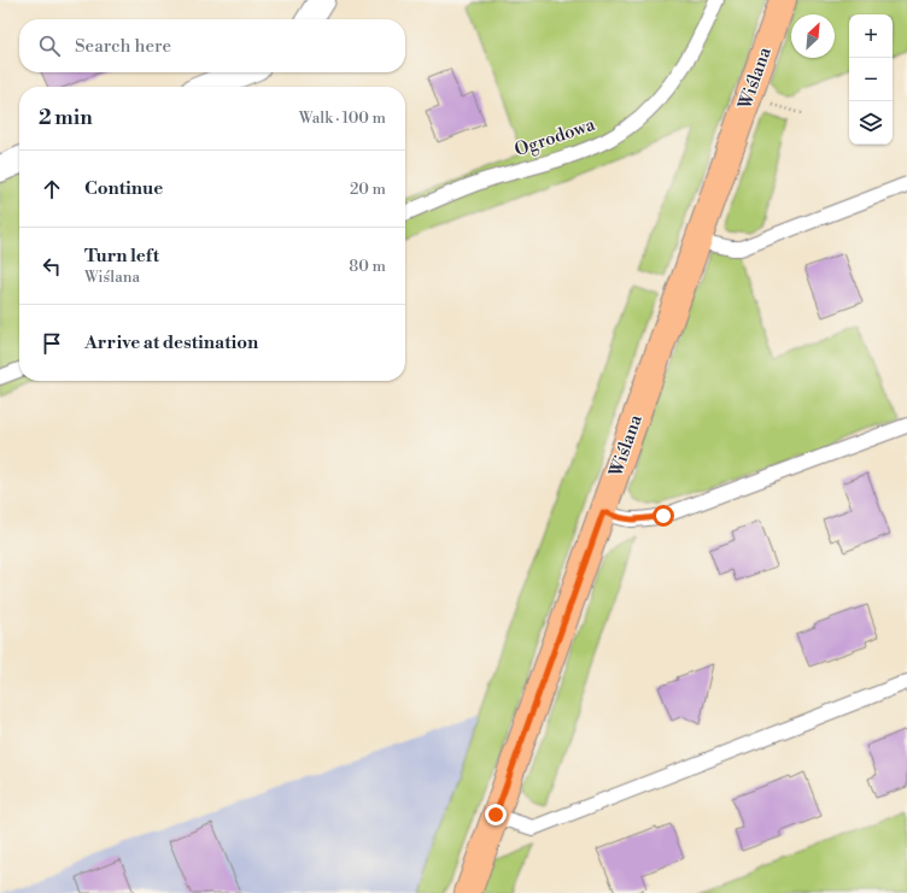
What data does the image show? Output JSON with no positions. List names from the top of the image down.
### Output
{
  "streets": {
    "main road": ["Wiślana"],
    "lane": ["Ogrodowa"]
  },
  "north": "top right",
  "page": {
    "map_buttons": ["+", "−"],
    "search": "Search here",
    "heading": ["2 min", "Walk · 100 m"],
    "list": [
      ["Continue", "20 m"],
      ["Turn left", "Wiślana", "80 m"],
      "Arrive at destination"
    ]
  }
}
